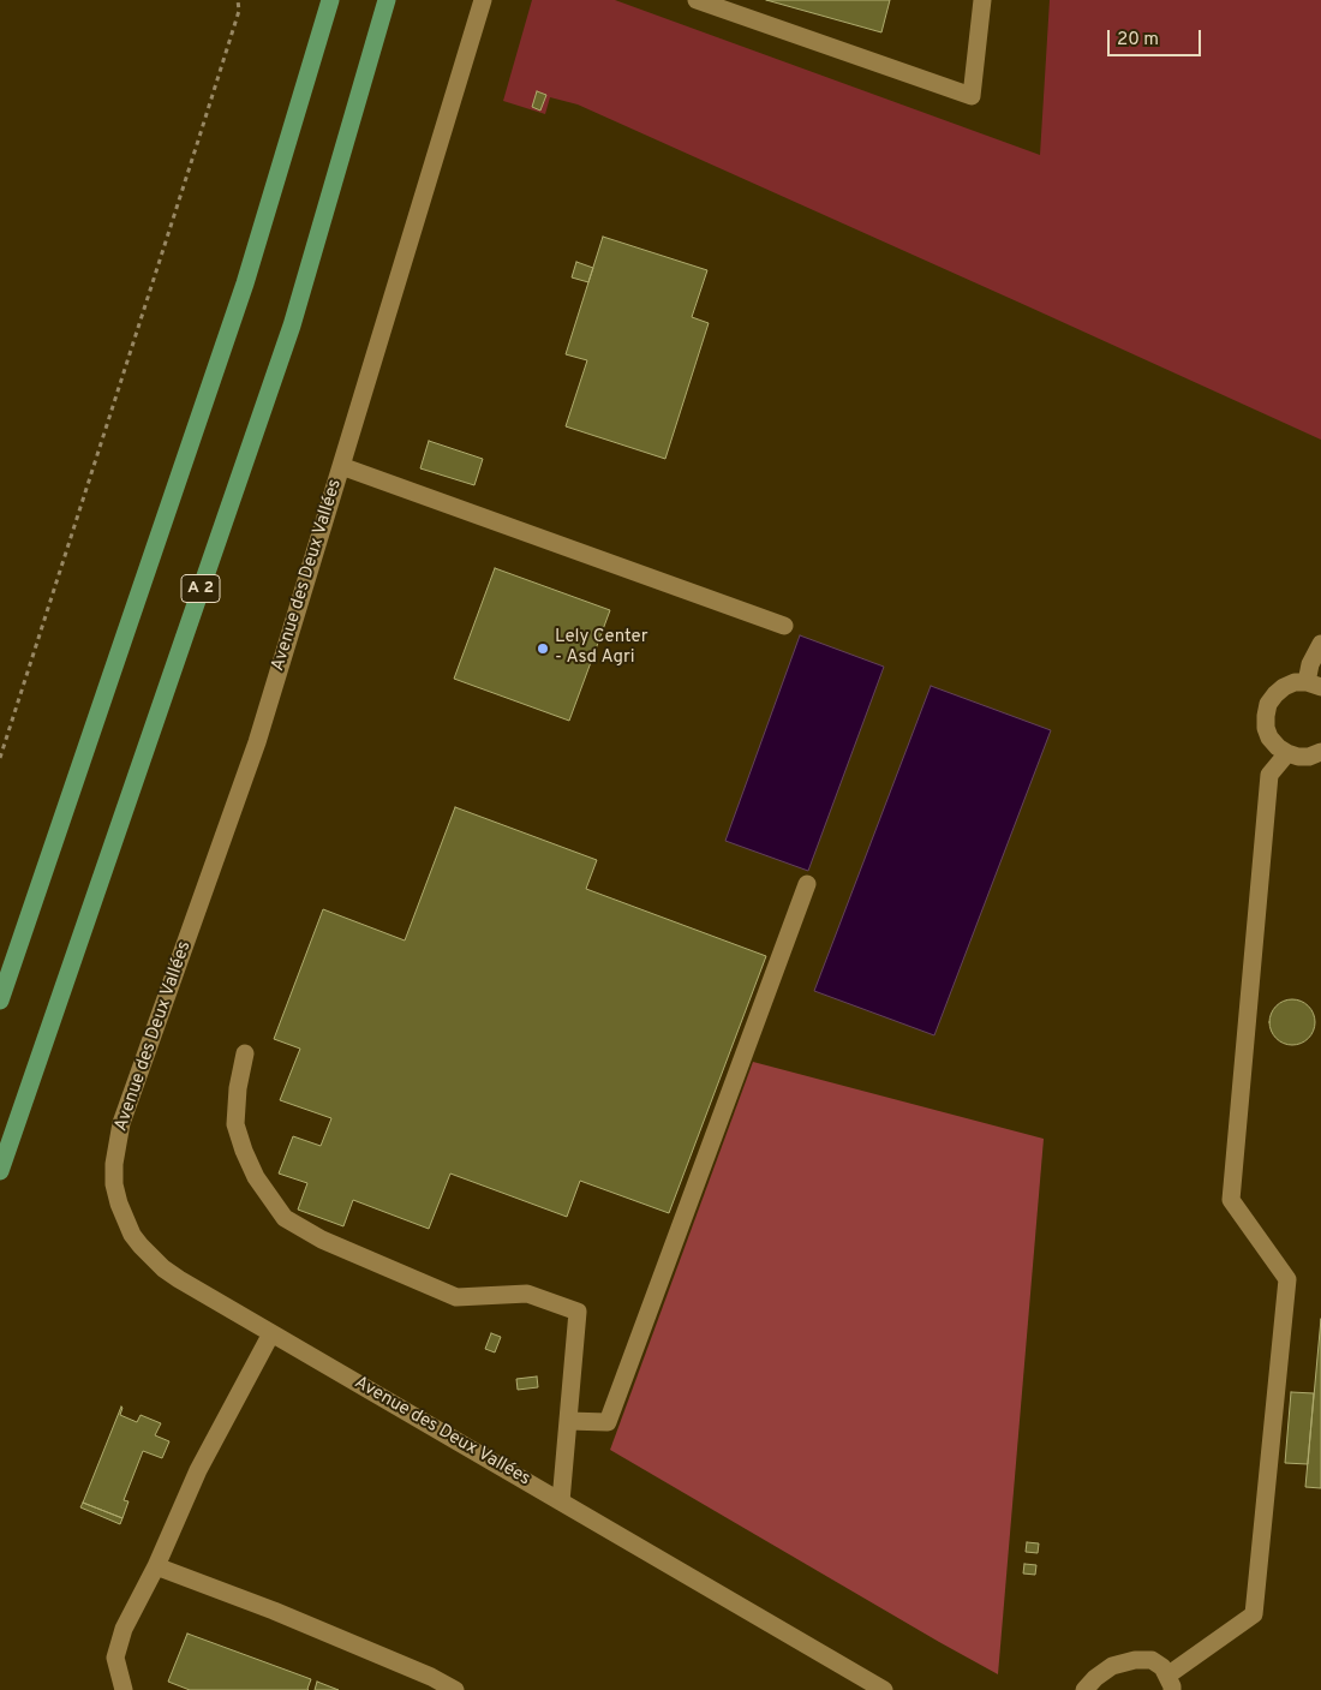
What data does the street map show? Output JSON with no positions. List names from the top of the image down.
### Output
{
  "streets": {
    "highway": ["A 2"],
    "street": ["Avenue des Deux Vallées"]
  },
  "places": ["Lely Center - Asd Agri"],
  "scale_bar": "20 m"
}
